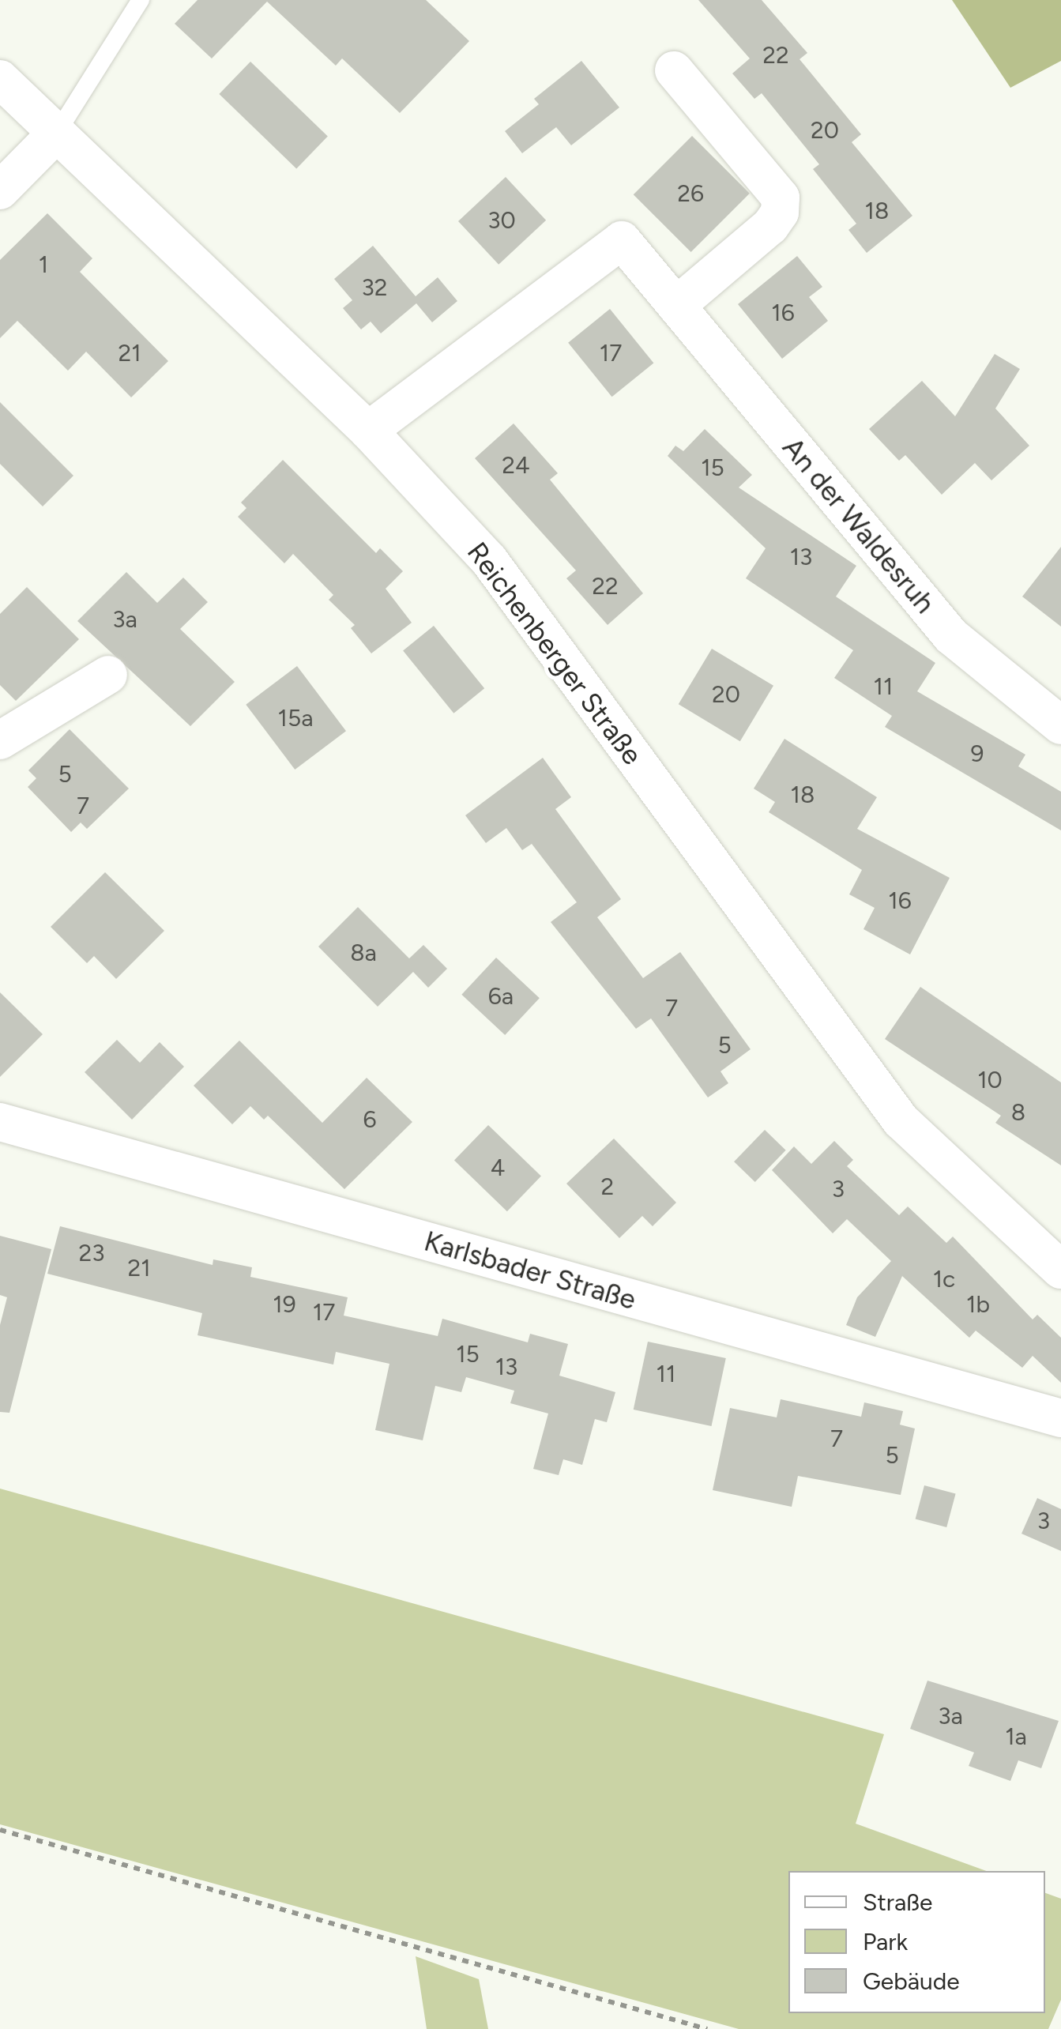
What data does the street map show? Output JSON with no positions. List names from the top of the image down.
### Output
{
  "streets": {
    "street": ["An der Waldesruh", "Reichenberger Straße", "Karlsbader Straße"]
  },
  "crossings": [
    ["An der Waldesruh", "Reichenberger Straße"]
  ],
  "house_numbers": [
    "22",
    "20",
    "26",
    "18",
    "30",
    "1",
    "32",
    "16",
    "21",
    "17",
    "24",
    "15",
    "13",
    "22",
    "3a",
    "11",
    "20",
    "15a",
    "9",
    "5",
    "18",
    "7",
    "16",
    "8a",
    "6a",
    "7",
    "5",
    "10",
    "8",
    "6",
    "4",
    "2",
    "3",
    "23",
    "21",
    "1c",
    "19",
    "1b",
    "17",
    "15",
    "13",
    "11",
    "7",
    "5",
    "3",
    "3a",
    "1a"
  ],
  "legend": ["Straße", "Park", "Gebäude"]
}
